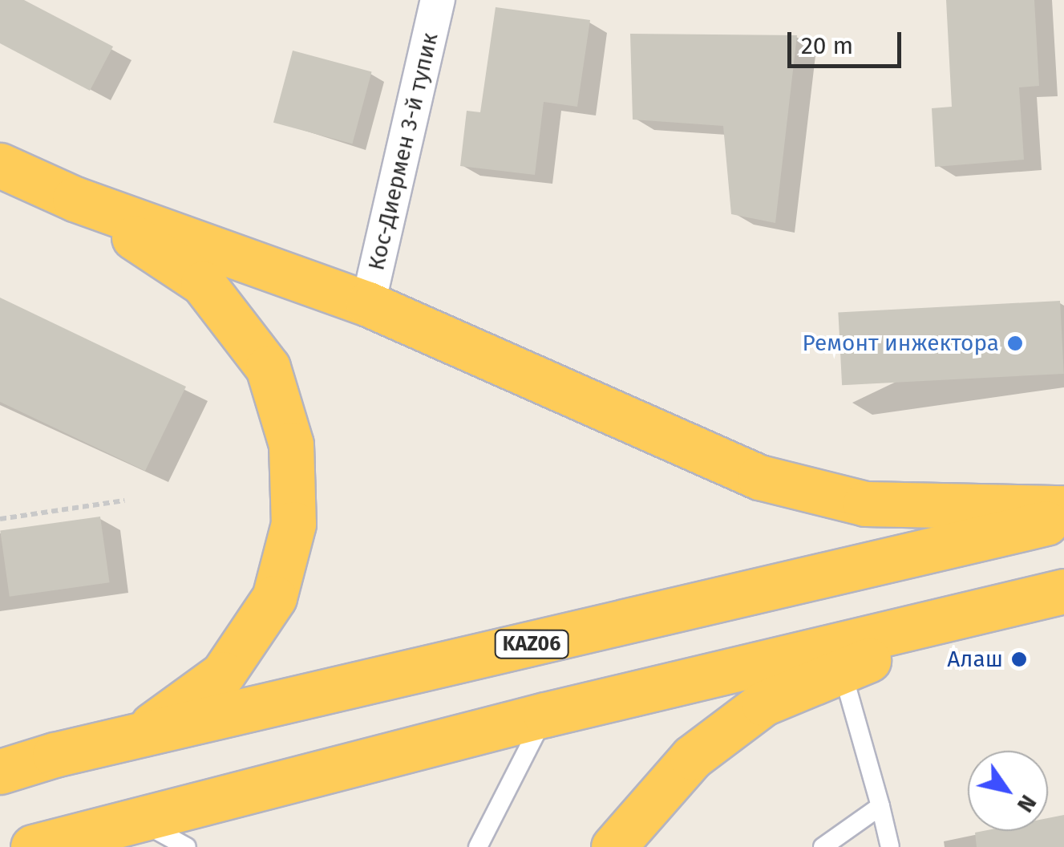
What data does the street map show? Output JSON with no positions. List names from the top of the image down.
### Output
{
  "streets": {
    "highway": ["KАZ06"],
    "street": ["Кос-Диермен 3-й тупик"]
  },
  "places": ["Ремонт инжектора", "Алаш"],
  "scale_bar": "20 m",
  "north": "bottom right"
}
